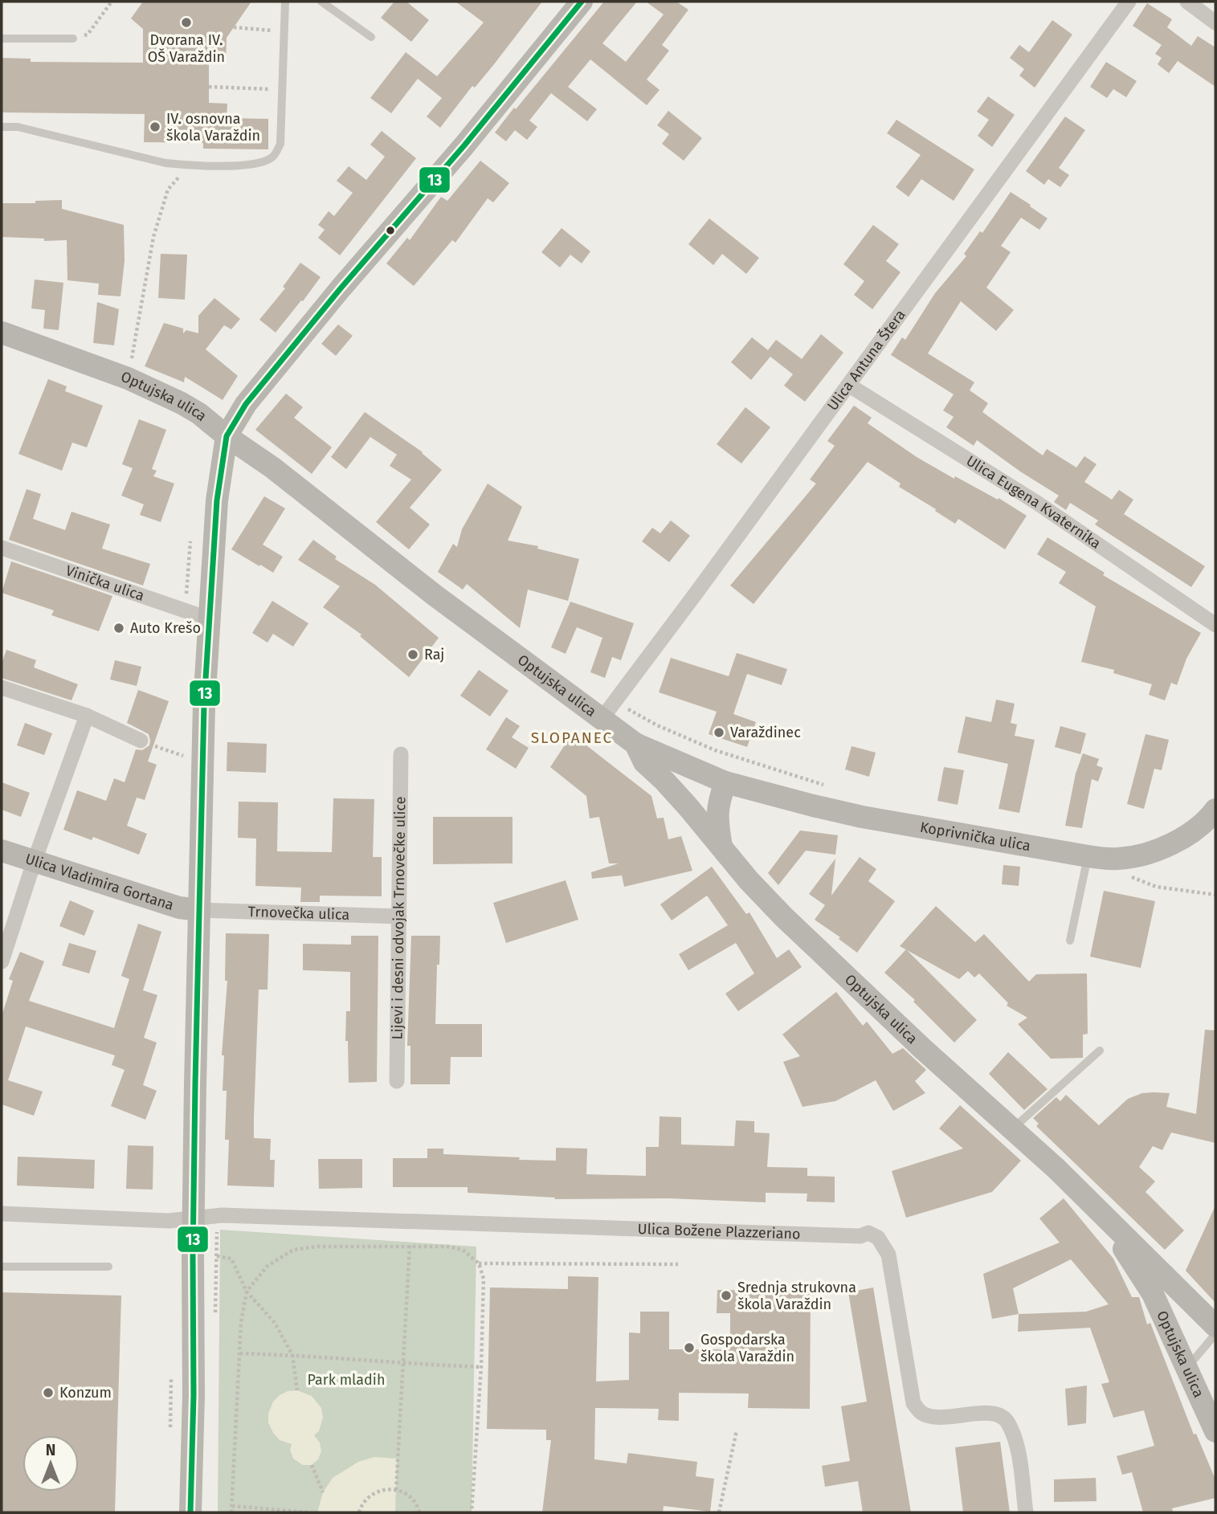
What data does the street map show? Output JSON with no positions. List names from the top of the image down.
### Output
{
  "streets": {
    "main road": ["Optujska ulica", "Koprivnička ulica", "Ulica Vladimira Gortana"],
    "street": [
      "Ulica Antuna Štera",
      "Ulica Eugena Kvaternika",
      "Vinička ulica",
      "Trnovečka ulica",
      "Lijevi i desni odvojak Trnovečke ulice",
      "Ulica Božene Plazzeriano"
    ]
  },
  "crossings": [
    ["Ulica Antuna Štera", "Optujska ulica"],
    ["Ulica Antuna Štera", "Ulica Eugena Kvaternika"],
    ["Optujska ulica", "Koprivnička ulica"],
    ["Ulica Vladimira Gortana", "Trnovečka ulica"],
    ["Trnovečka ulica", "Lijevi i desni odvojak Trnovečke ulice"]
  ],
  "districts": ["SLOPANEC"],
  "parks": ["Park mladih"],
  "places": [
    "Dvorana IV. OŠ Varaždin",
    "IV. osnovna škola Varaždin",
    "Auto Krešo",
    "Raj",
    "Varaždinec",
    "Srednja strukovna škola Varaždin",
    "Gospodarska škola Varaždin",
    "Konzum"
  ],
  "lines": ["transit line 13"],
  "north": "top"
}
